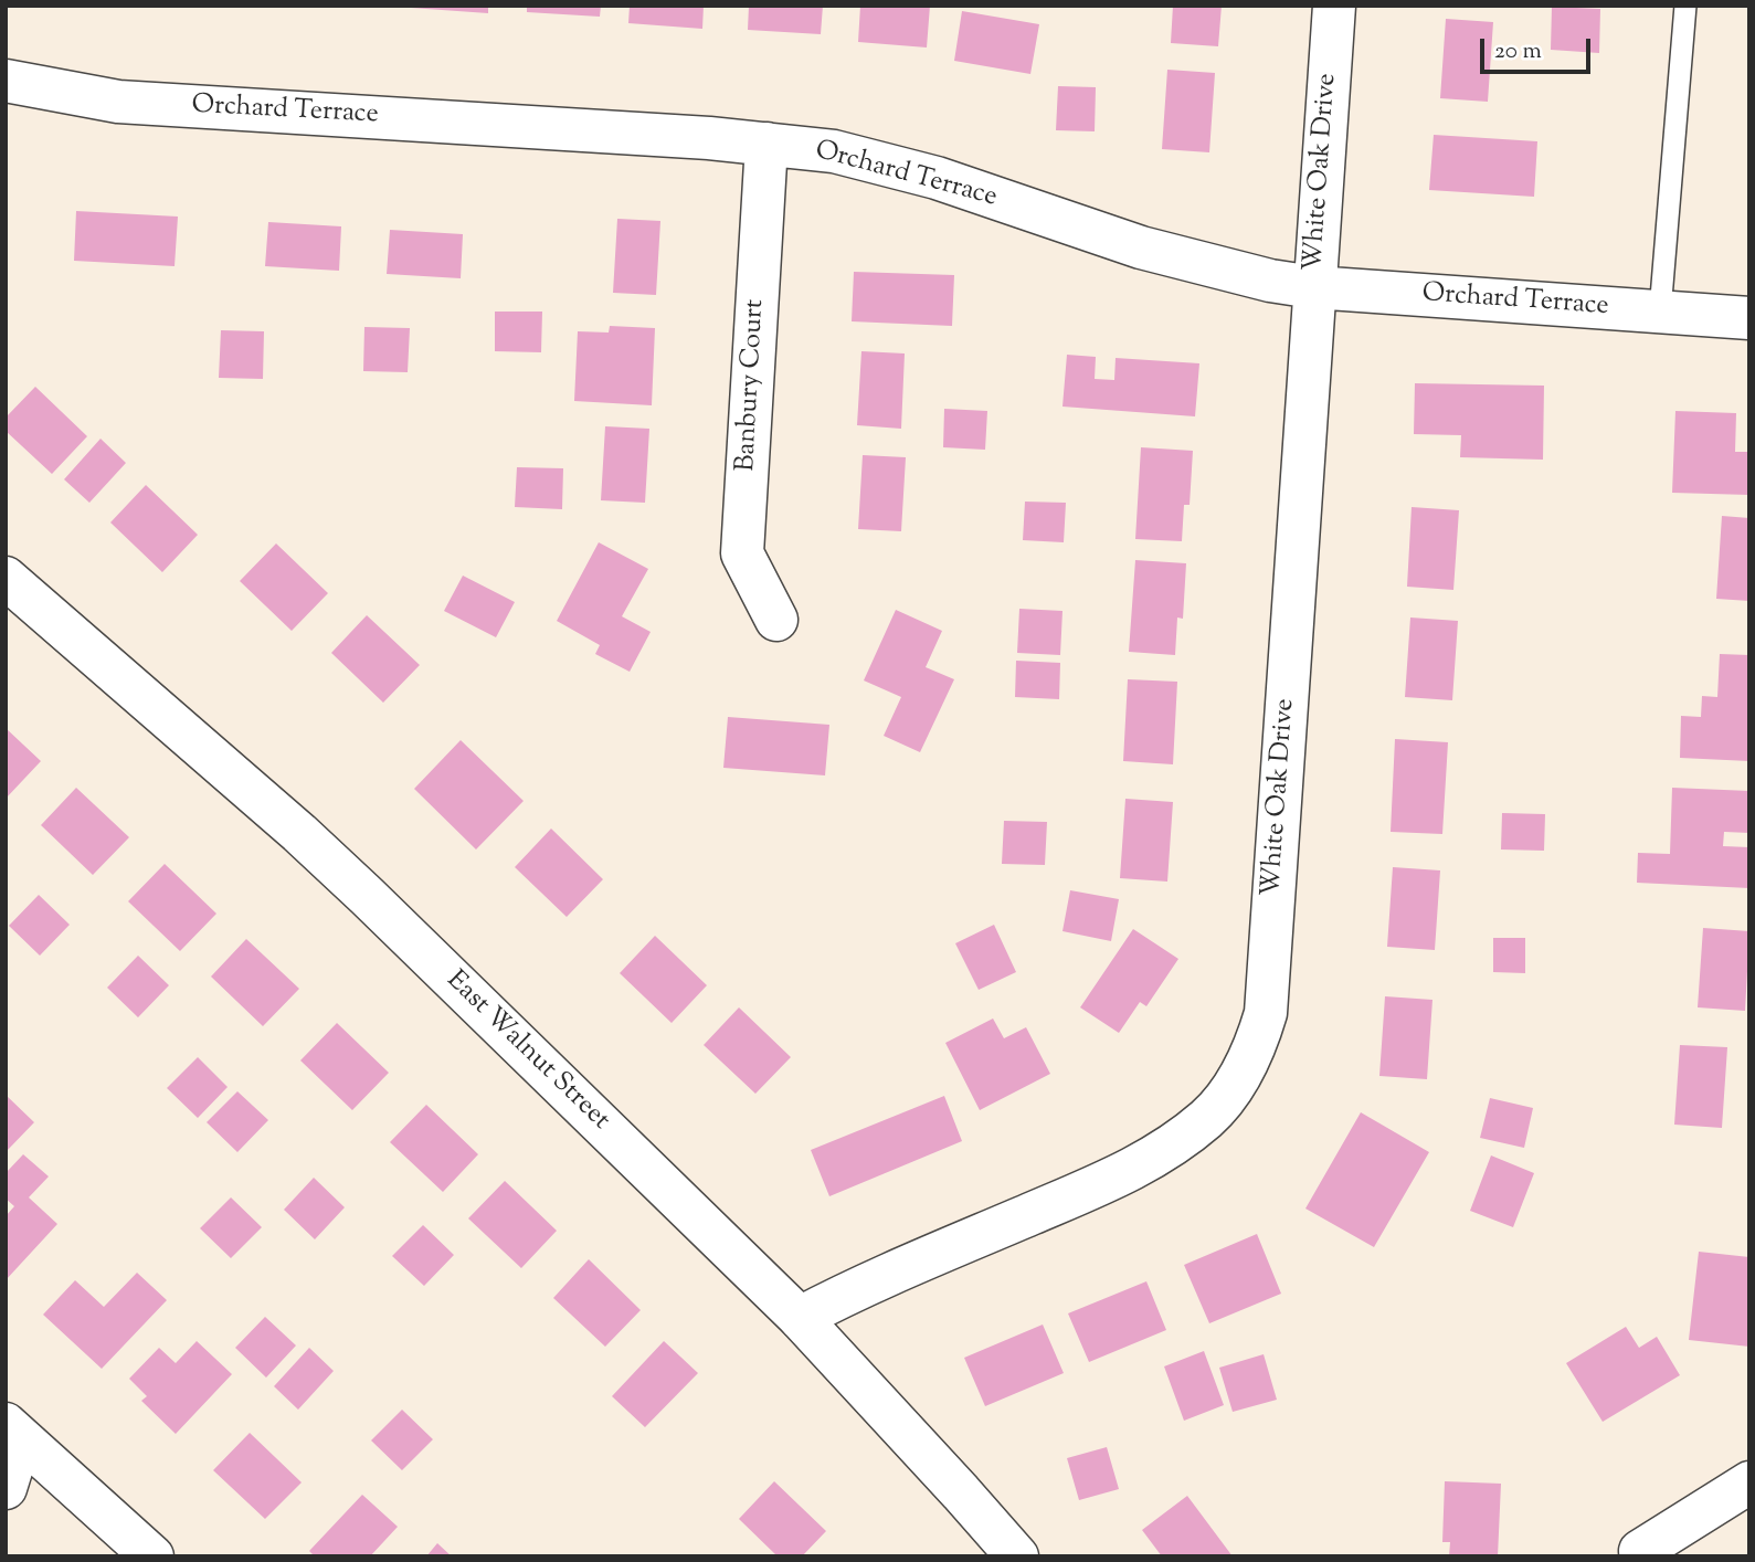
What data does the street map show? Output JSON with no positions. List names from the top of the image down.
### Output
{
  "streets": {
    "street": [
      "Orchard Terrace",
      "White Oak Drive",
      "Banbury Court",
      "East Walnut Street"
    ]
  },
  "crossings": [
    ["Orchard Terrace", "White Oak Drive"],
    ["Orchard Terrace", "Banbury Court"],
    ["White Oak Drive", "East Walnut Street"]
  ],
  "scale_bar": "20 m"
}
